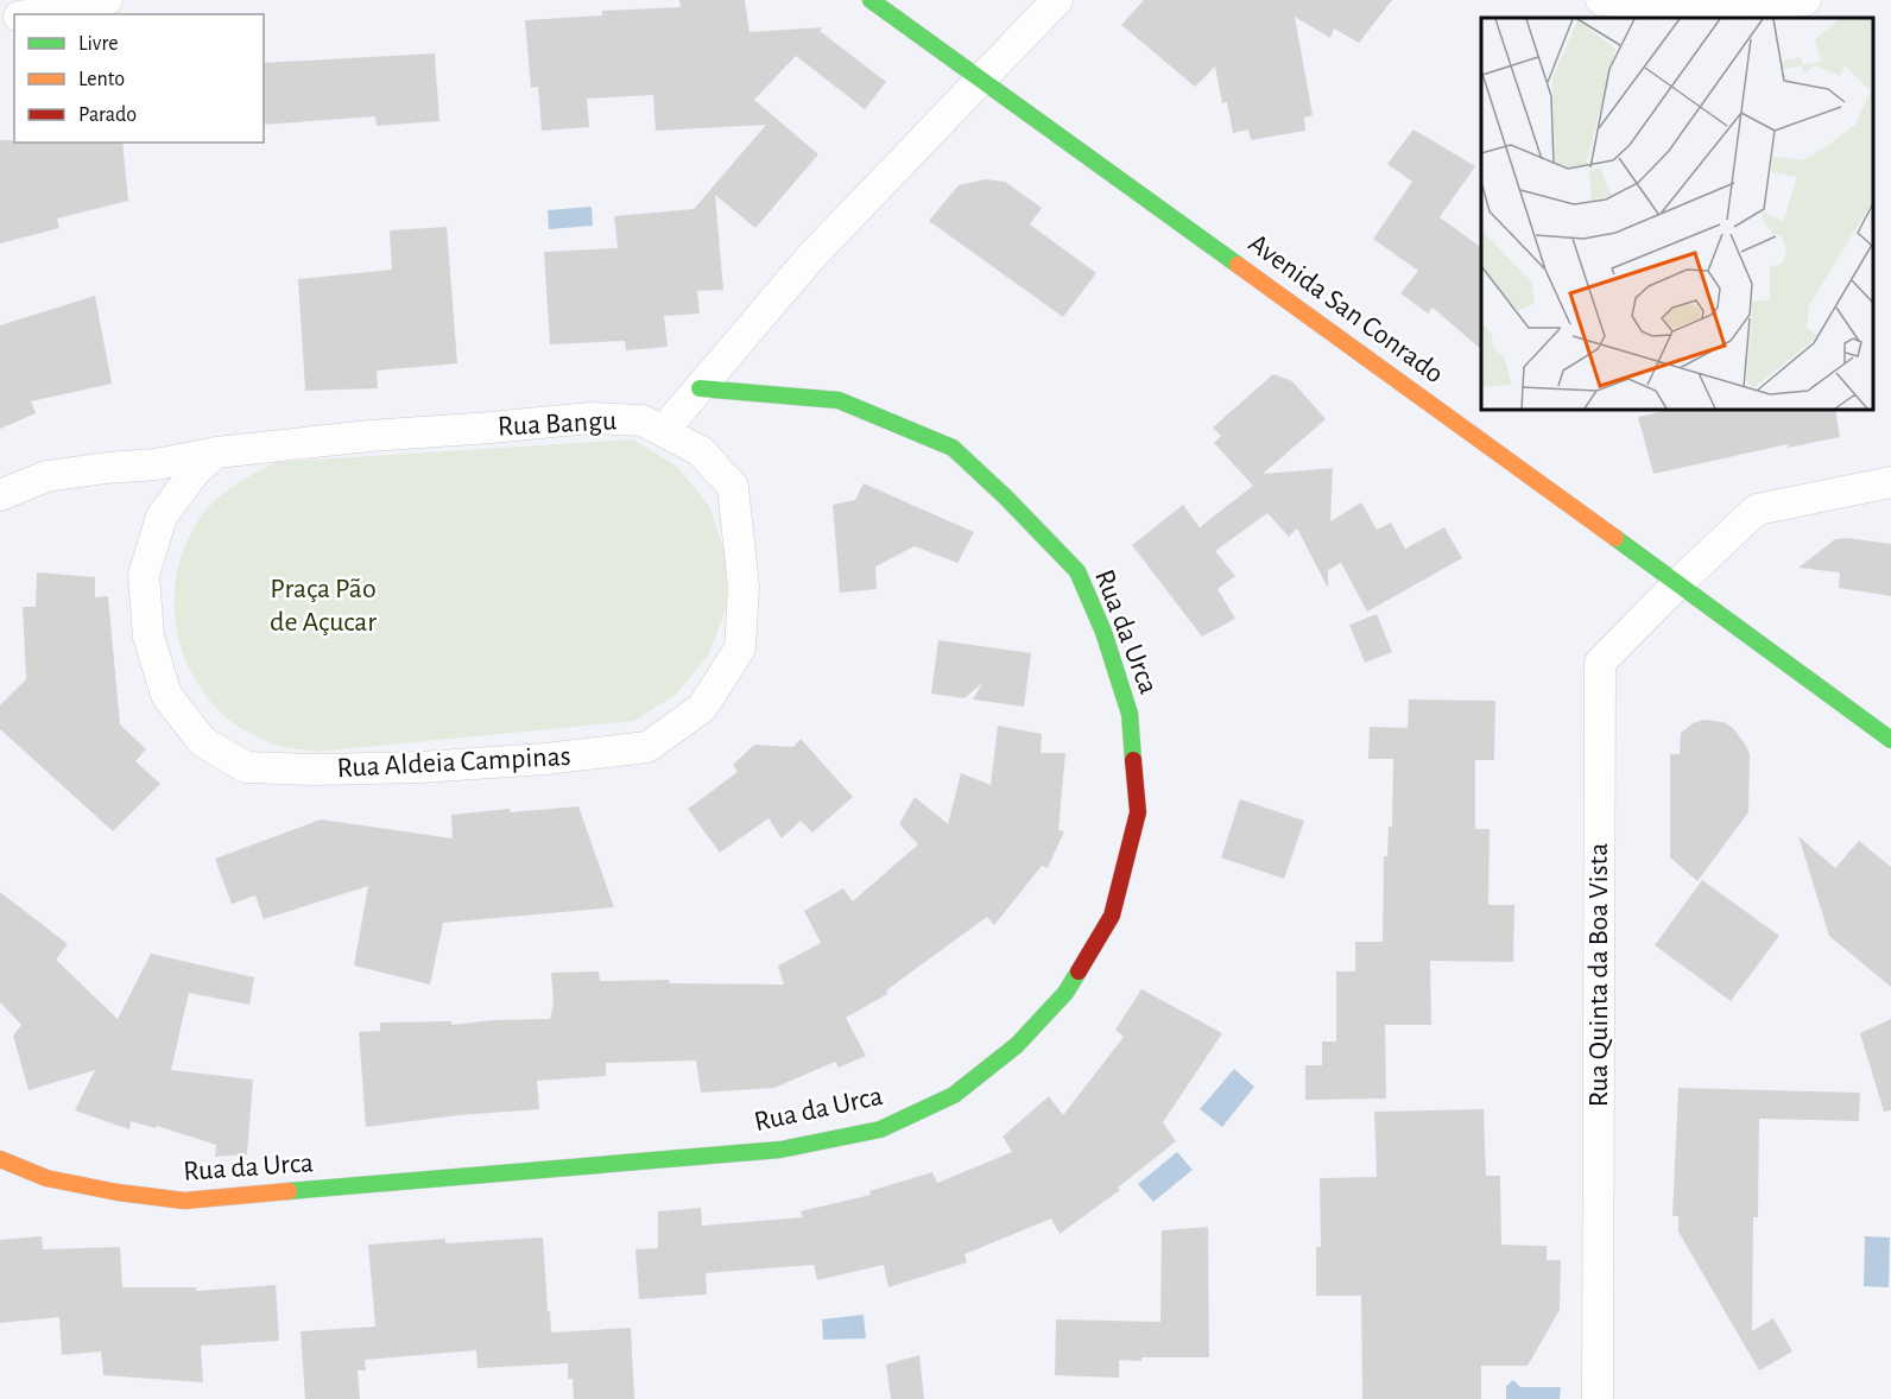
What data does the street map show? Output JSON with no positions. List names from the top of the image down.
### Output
{
  "streets": {
    "street": [
      "Avenida San Conrado",
      "Rua Bangu",
      "Rua da Urca",
      "Rua Aldeia Campinas",
      "Rua Quinta da Boa Vista"
    ]
  },
  "crossings": [
    ["Avenida San Conrado", "Rua Quinta da Boa Vista"],
    ["Rua Bangu", "Rua Aldeia Campinas"]
  ],
  "parks": ["Praça Pão de Açucar"],
  "legend": ["Livre", "Lento", "Parado"]
}
